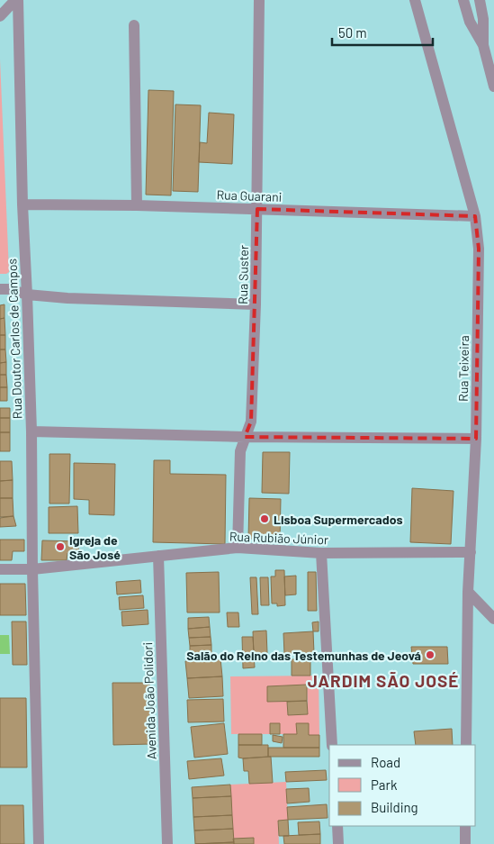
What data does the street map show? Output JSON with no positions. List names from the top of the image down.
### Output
{
  "streets": {
    "street": [
      "Rua Guarani",
      "Rua Suster",
      "Rua Doutor Carlos de Campos",
      "Rua Teixeira",
      "Rua Rubião Júnior",
      "Avenida João Polidori"
    ]
  },
  "crossings": [
    ["Rua Guarani", "Rua Suster"],
    ["Rua Guarani", "Rua Doutor Carlos de Campos"],
    ["Rua Guarani", "Rua Teixeira"],
    ["Rua Suster", "Rua Rubião Júnior"],
    ["Rua Doutor Carlos de Campos", "Rua Rubião Júnior"],
    ["Rua Teixeira", "Rua Rubião Júnior"],
    ["Rua Rubião Júnior", "Avenida João Polidori"]
  ],
  "districts": ["JARDIM SÃO JOSÉ"],
  "places": ["Lisboa Supermercados", "Igreja de São José", "Salão do Reino das Testemunhas de Jeová"],
  "legend": ["Road", "Park", "Building"],
  "scale_bar": "50 m"
}
